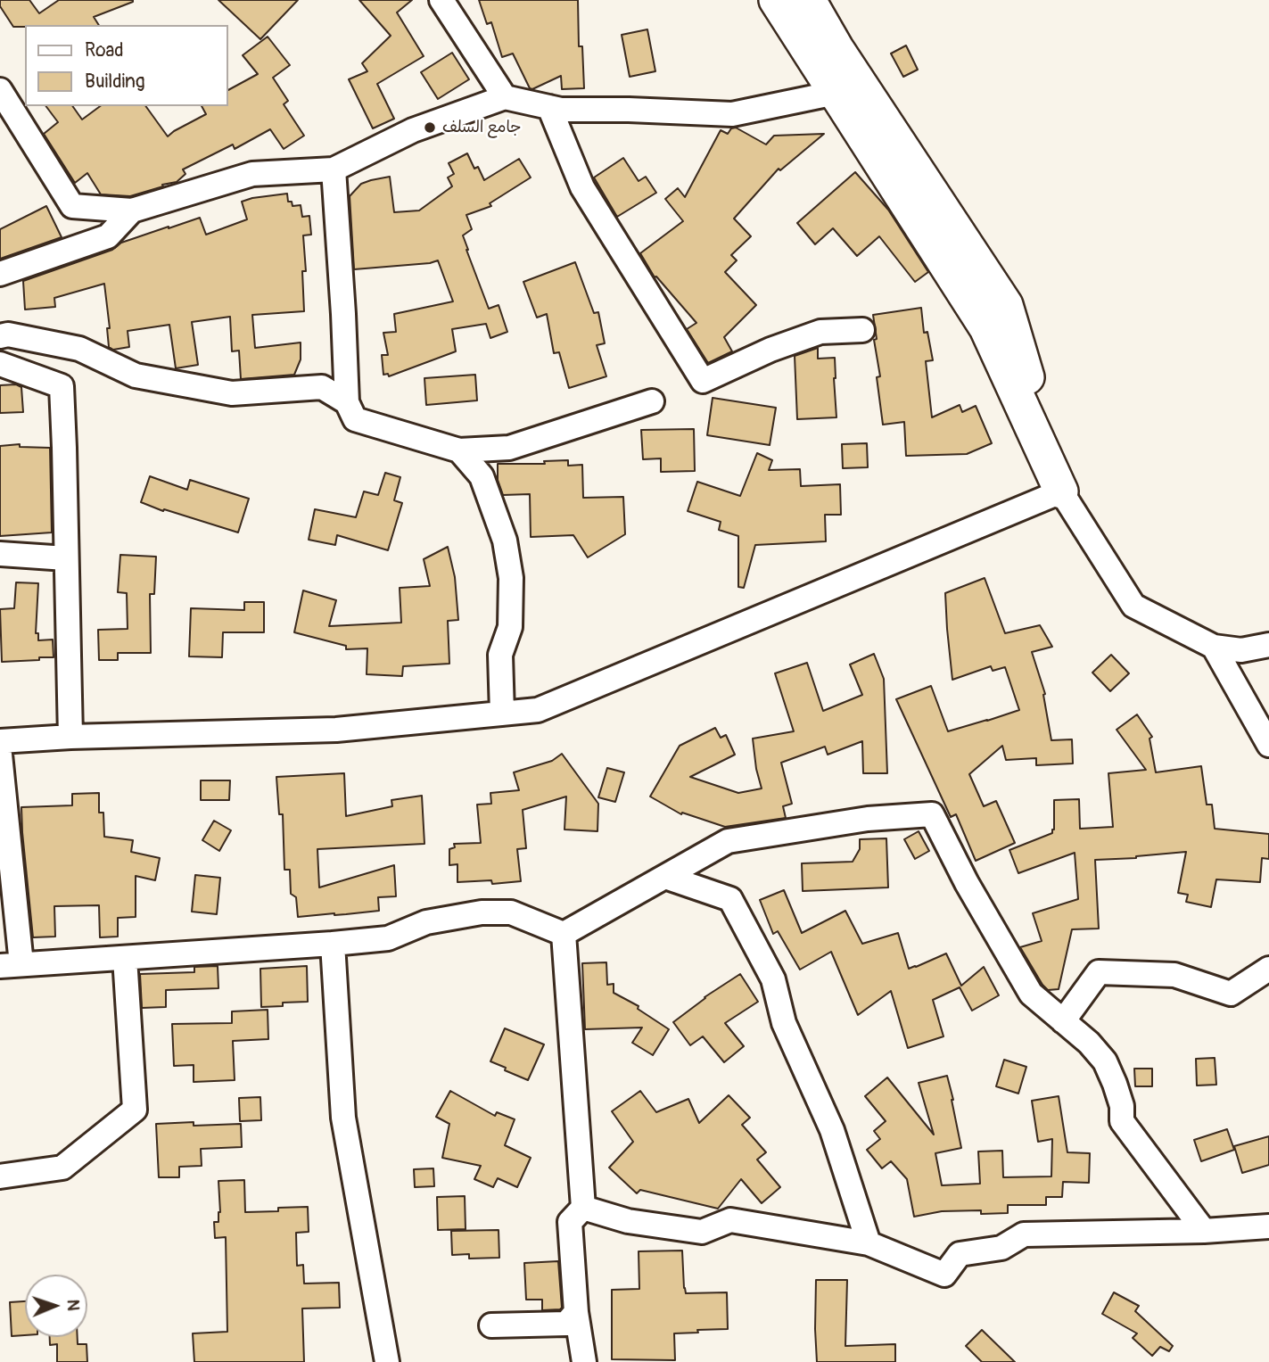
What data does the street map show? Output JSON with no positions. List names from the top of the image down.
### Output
{
  "places": ["جامع السلف"],
  "legend": ["Road", "Building"],
  "north": "right"
}
